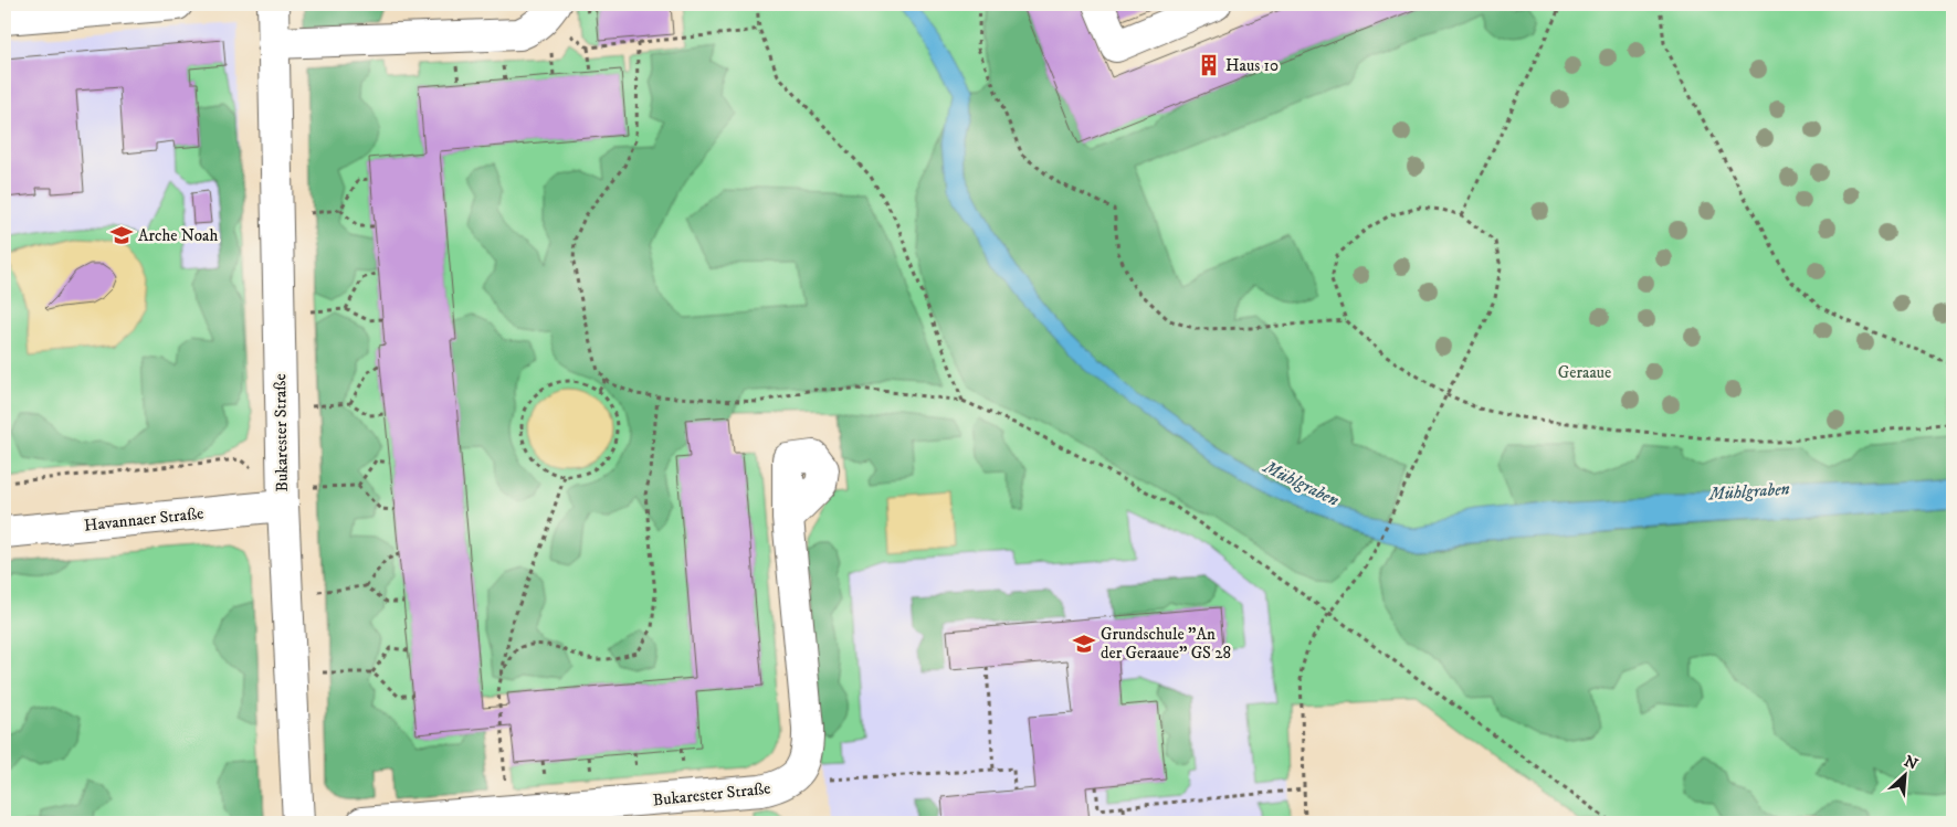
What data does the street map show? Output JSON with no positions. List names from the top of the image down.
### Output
{
  "streets": {
    "street": ["Bukarester Straße", "Havannaer Straße"]
  },
  "crossings": [
    ["Bukarester Straße", "Havannaer Straße"]
  ],
  "water": ["Mühlgraben"],
  "parks": ["Geraaue"],
  "places": {
    "building": ["Haus 10"],
    "school or university": ["Arche Noah", "Grundschule \"An der Geraaue\" GS 28"]
  },
  "north": "top right"
}
